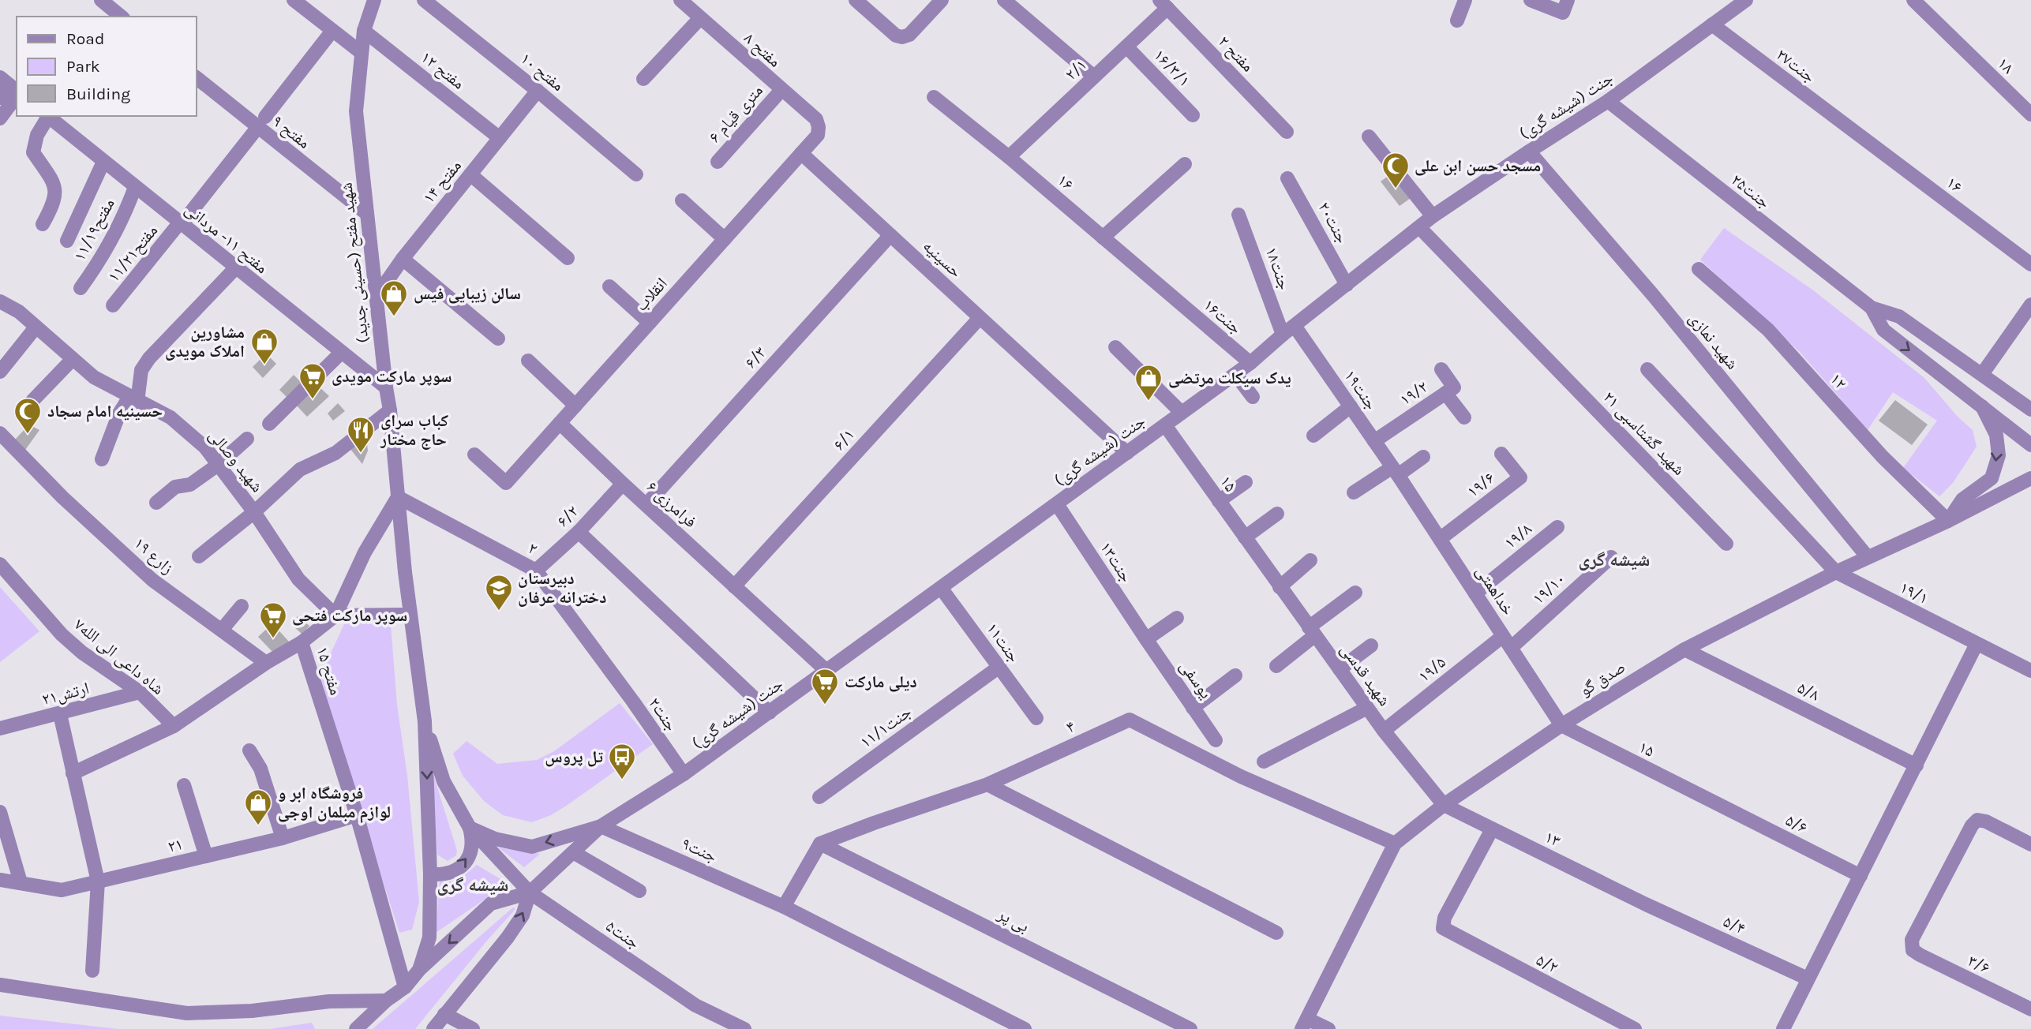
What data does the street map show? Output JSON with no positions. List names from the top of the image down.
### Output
{
  "streets": {
    "street": [
      "مفتح ۸",
      "مفتح ۲",
      "جنت۲۷",
      "۱۸",
      "۱۶/۳/۱",
      "۲/۱",
      "مفتح ۱۲",
      "مفتح ۱۰",
      "جنت (شیشه گری)",
      "۶ متری قیام",
      "مفتح ۹",
      "مفتح ۱۴",
      "۱۶",
      "جنت۲۵",
      "جنت۲۰",
      "مفتح۱۱/۱۹",
      "مفتح ۱۱- مردانی",
      "مفتح۱۱/۲۱",
      "حسینیه",
      "شهید مفتح (حسینی جدید)",
      "جنت۱۸",
      "انقلاب",
      "جنت۱۶",
      "شهید نمازی",
      "۶/۳",
      "۱۲",
      "جنت۱۹",
      "۱۹/۲",
      "شهید گشتاسبی ۲۱",
      "۶/۱",
      "شهید وصالی",
      "۱۵",
      "۱۹/۶",
      "فرامرزی ۶",
      "۶/۲",
      "۱۹/۸",
      "۲",
      "۱۹ زارع",
      "جنت۱۳",
      "۱۹/۱۰",
      "خداهمتی",
      "۱۹/۱",
      "جنت۱۱",
      "شاه داعی الی الله۷",
      "۱۹/۵",
      "مفتح ۱۵",
      "شهید قدسی",
      "صدق گو",
      "یوسفی",
      "۵/۸",
      "ارتش۲۱",
      "جنت۲",
      "جنت۱۱/۱",
      "۴",
      "۵/۶",
      "۱۳",
      "۲۱",
      "جنت۹",
      "بی پر",
      "۵/۴",
      "جنت۵",
      "۵/۲",
      "۳/۶"
    ]
  },
  "crossings": [
    ["مفتح ۸", "۶ متری قیام"],
    ["مفتح ۸", "انقلاب"],
    ["مفتح ۲", "۲/۱"],
    ["جنت۲۷", "جنت (شیشه گری)"],
    ["جنت۲۷", "۱۶"],
    ["۱۶/۳/۱", "۲/۱"],
    ["۲/۱", "۱۶"],
    ["مفتح ۱۲", "مفتح ۱۴"],
    ["مفتح ۱۲", "شهید مفتح (حسینی جدید)"],
    ["مفتح ۱۰", "مفتح ۱۴"],
    ["جنت (شیشه گری)", "جنت۲۵"],
    ["جنت (شیشه گری)", "جنت۲۰"],
    ["جنت (شیشه گری)", "حسینیه"],
    ["جنت (شیشه گری)", "جنت۱۸"],
    ["جنت (شیشه گری)", "جنت۱۶"],
    ["جنت (شیشه گری)", "شهید نمازی"],
    ["جنت (شیشه گری)", "جنت۱۹"],
    ["جنت (شیشه گری)", "شهید گشتاسبی ۲۱"],
    ["جنت (شیشه گری)", "۱۵"],
    ["جنت (شیشه گری)", "فرامرزی ۶"],
    ["جنت (شیشه گری)", "جنت۱۳"],
    ["جنت (شیشه گری)", "جنت۱۱"],
    ["جنت (شیشه گری)", "جنت۲"],
    ["جنت (شیشه گری)", "جنت۹"],
    ["جنت (شیشه گری)", "جنت۵"],
    ["مفتح ۹", "مفتح۱۱/۲۱"],
    ["مفتح ۹", "شهید مفتح (حسینی جدید)"],
    ["مفتح ۱۴", "شهید مفتح (حسینی جدید)"],
    ["۱۶", "جنت۱۶"],
    ["مفتح۱۱/۱۹", "مفتح ۱۱- مردانی"],
    ["مفتح ۱۱- مردانی", "مفتح۱۱/۲۱"],
    ["مفتح ۱۱- مردانی", "شهید مفتح (حسینی جدید)"],
    ["حسینیه", "انقلاب"],
    ["حسینیه", "۶/۳"],
    ["حسینیه", "۶/۱"],
    ["شهید مفتح (حسینی جدید)", "۲"],
    ["شهید مفتح (حسینی جدید)", "مفتح ۱۵"],
    ["شهید مفتح (حسینی جدید)", "جنت۵"],
    ["جنت۱۸", "جنت۱۹"],
    ["انقلاب", "فرامرزی ۶"],
    ["شهید نمازی", "صدق گو"],
    ["۶/۳", "فرامرزی ۶"],
    ["۱۲", "صدق گو"],
    ["جنت۱۹", "۱۹/۲"],
    ["جنت۱۹", "خداهمتی"],
    ["۶/۱", "فرامرزی ۶"],
    ["شهید وصالی", "مفتح ۱۵"],
    ["۱۵", "خداهمتی"],
    ["۱۵", "شهید قدسی"],
    ["۱۵", "صدق گو"],
    ["۱۵", "۵/۶"],
    ["۱۹/۶", "خداهمتی"],
    ["فرامرزی ۶", "۶/۲"],
    ["۶/۲", "۲"],
    ["۱۹/۸", "خداهمتی"],
    ["۲", "مفتح ۱۵"],
    ["۲", "جنت۲"],
    ["جنت۱۳", "یوسفی"],
    ["۱۹/۱۰", "خداهمتی"],
    ["۱۹/۱۰", "۱۹/۵"],
    ["خداهمتی", "۱۹/۵"],
    ["خداهمتی", "صدق گو"],
    ["۱۹/۱", "صدق گو"],
    ["جنت۱۱", "جنت۱۱/۱"],
    ["شاه داعی الی الله۷", "ارتش۲۱"],
    ["۱۹/۵", "شهید قدسی"],
    ["مفتح ۱۵", "۲۱"],
    ["شهید قدسی", "صدق گو"],
    ["شهید قدسی", "۱۳"],
    ["صدق گو", "۵/۸"],
    ["صدق گو", "۴"],
    ["صدق گو", "۱۳"],
    ["۴", "بی پر"],
    ["۱۳", "۵/۴"],
    ["۱۳", "۵/۲"]
  ],
  "districts": ["شیشه گری", "شیشه گری"],
  "places": {
    "mosque": ["مسجد حسن ابن علی", "حسینیه امام سجاد"],
    "shop": [
      "سالن زیبایی فیس",
      "مشاورین املاک مویدی",
      "یدک سیکلت مرتضی",
      "فروشگاه ابر و لوازم مبلمان اوجی"
    ],
    "supermarket": ["سوپر مارکت مویدی", "سوپر مارکت فتحی", "دیلی مارکت"],
    "restaurant": ["کباب سرای حاج مختار"],
    "school or university": ["دبیرستان دخترانه عرفان"],
    "bus stop": ["تل پروس"]
  },
  "legend": ["Road", "Park", "Building"]
}
